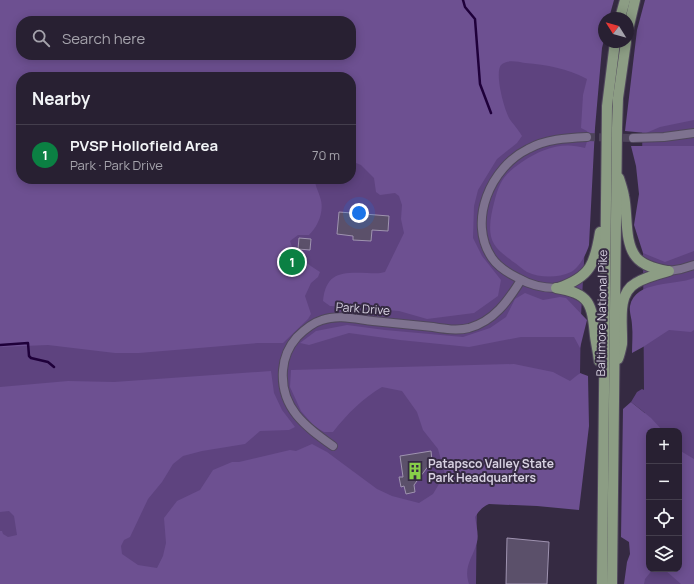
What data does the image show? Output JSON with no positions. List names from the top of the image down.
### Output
{
  "streets": {
    "main road": ["Baltimore National Pike"],
    "street": ["Park Drive"]
  },
  "places": {
    "building": ["Patapsco Valley State Park Headquarters"]
  },
  "north": "top left",
  "page": {
    "search": "Search here",
    "heading": "Nearby",
    "list": [
      {
        "mark": "1",
        "name": "PVSP Hollofield Area",
        "note": "Park · Park Drive",
        "value": "70 m"
      }
    ],
    "pins": "1",
    "map_buttons": ["+", "−"]
  }
}
